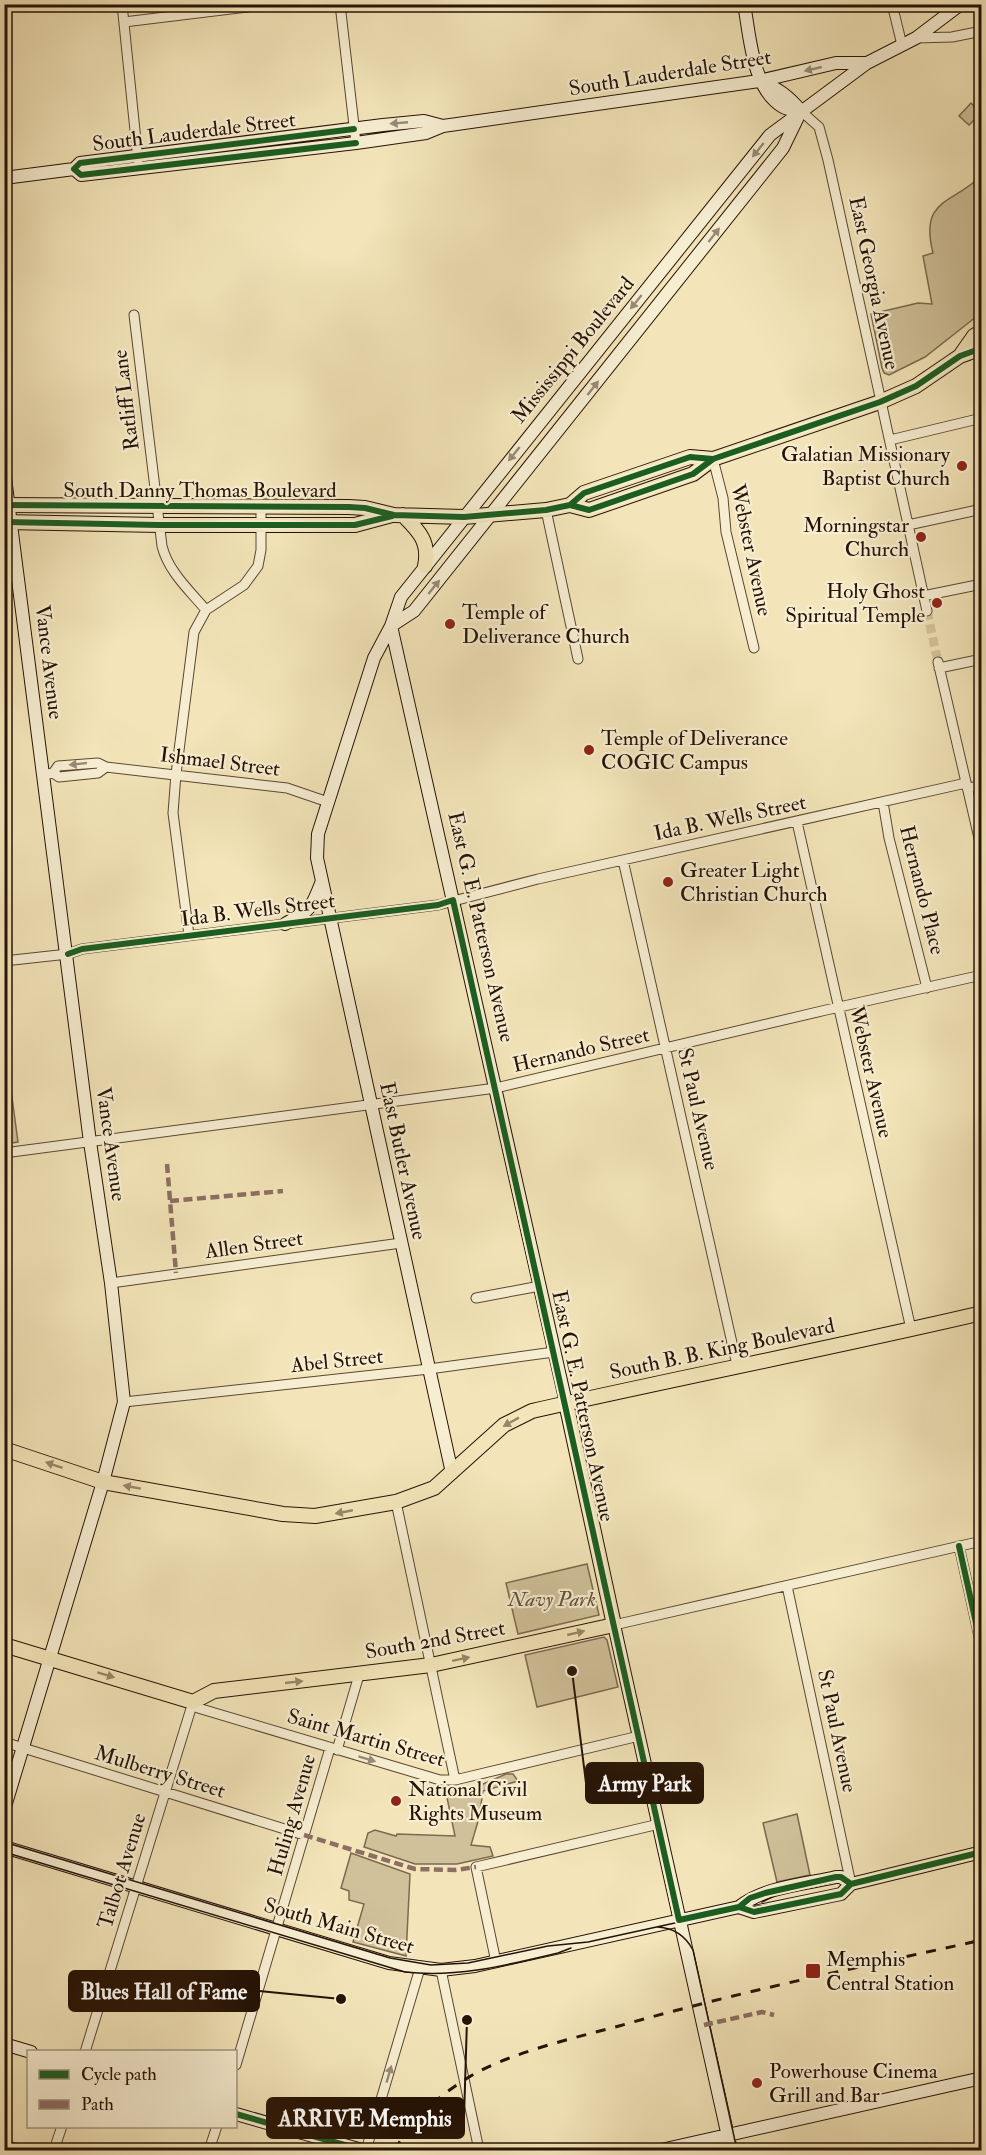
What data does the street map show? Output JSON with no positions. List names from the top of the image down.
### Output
{
  "streets": {
    "main road": [
      "South Danny Thomas Boulevard",
      "East G. E. Patterson Avenue",
      "South B. B. King Boulevard",
      "South 2nd Street"
    ],
    "street": [
      "South Lauderdale Street",
      "East Georgia Avenue",
      "Mississippi Boulevard",
      "Ratliff Lane",
      "Webster Avenue",
      "Vance Avenue",
      "Ishmael Street",
      "Ida B. Wells Street",
      "Hernando Place",
      "Hernando Street",
      "St Paul Avenue",
      "East Butler Avenue",
      "Allen Street",
      "Abel Street",
      "Saint Martin Street",
      "Mulberry Street",
      "Huling Avenue",
      "Talbot Avenue",
      "South Main Street"
    ]
  },
  "crossings": [
    ["South Lauderdale Street", "East Georgia Avenue"],
    ["South Lauderdale Street", "Mississippi Boulevard"],
    ["East Georgia Avenue", "Mississippi Boulevard"],
    ["East Georgia Avenue", "South Danny Thomas Boulevard"],
    ["Mississippi Boulevard", "South Danny Thomas Boulevard"],
    ["Mississippi Boulevard", "Ishmael Street"],
    ["Mississippi Boulevard", "East G. E. Patterson Avenue"],
    ["Mississippi Boulevard", "East Butler Avenue"],
    ["Ratliff Lane", "South Danny Thomas Boulevard"],
    ["South Danny Thomas Boulevard", "Webster Avenue"],
    ["South Danny Thomas Boulevard", "Vance Avenue"],
    ["Webster Avenue", "Ida B. Wells Street"],
    ["Webster Avenue", "Hernando Street"],
    ["Webster Avenue", "South B. B. King Boulevard"],
    ["Vance Avenue", "Ishmael Street"],
    ["Vance Avenue", "Ida B. Wells Street"],
    ["Vance Avenue", "Hernando Street"],
    ["Vance Avenue", "Allen Street"],
    ["Vance Avenue", "South B. B. King Boulevard"],
    ["Vance Avenue", "Abel Street"],
    ["Vance Avenue", "Mulberry Street"],
    ["Ida B. Wells Street", "Hernando Place"],
    ["Ida B. Wells Street", "East G. E. Patterson Avenue"],
    ["Ida B. Wells Street", "St Paul Avenue"],
    ["Ida B. Wells Street", "East Butler Avenue"],
    ["Hernando Place", "Hernando Street"],
    ["East G. E. Patterson Avenue", "Hernando Street"],
    ["East G. E. Patterson Avenue", "South B. B. King Boulevard"],
    ["East G. E. Patterson Avenue", "Abel Street"],
    ["East G. E. Patterson Avenue", "South 2nd Street"],
    ["East G. E. Patterson Avenue", "Saint Martin Street"],
    ["East G. E. Patterson Avenue", "South Main Street"],
    ["Hernando Street", "St Paul Avenue"],
    ["Hernando Street", "East Butler Avenue"],
    ["St Paul Avenue", "South B. B. King Boulevard"],
    ["St Paul Avenue", "South 2nd Street"],
    ["St Paul Avenue", "South Main Street"],
    ["East Butler Avenue", "Allen Street"],
    ["East Butler Avenue", "South B. B. King Boulevard"],
    ["East Butler Avenue", "Abel Street"],
    ["South 2nd Street", "Saint Martin Street"],
    ["South 2nd Street", "Huling Avenue"],
    ["South 2nd Street", "Talbot Avenue"],
    ["Saint Martin Street", "Huling Avenue"],
    ["Saint Martin Street", "Talbot Avenue"],
    ["Mulberry Street", "Huling Avenue"],
    ["Mulberry Street", "Talbot Avenue"],
    ["Huling Avenue", "South Main Street"],
    ["Talbot Avenue", "South Main Street"]
  ],
  "one_way": ["South B. B. King Boulevard", "South 2nd Street"],
  "parks": ["Navy Park"],
  "places": {
    "other": [
      "Galatian Missionary Baptist Church",
      "Morningstar Church",
      "Holy Ghost Spiritual Temple",
      "Temple of Deliverance Church",
      "Temple of Deliverance COGIC Campus",
      "Greater Light Christian Church",
      "Army Park",
      "National Civil Rights Museum",
      "Blues Hall of Fame",
      "ARRIVE Memphis",
      "Powerhouse Cinema Grill and Bar"
    ],
    "transit": ["Memphis Central Station"]
  },
  "legend": ["Cycle path", "Path"]
}
